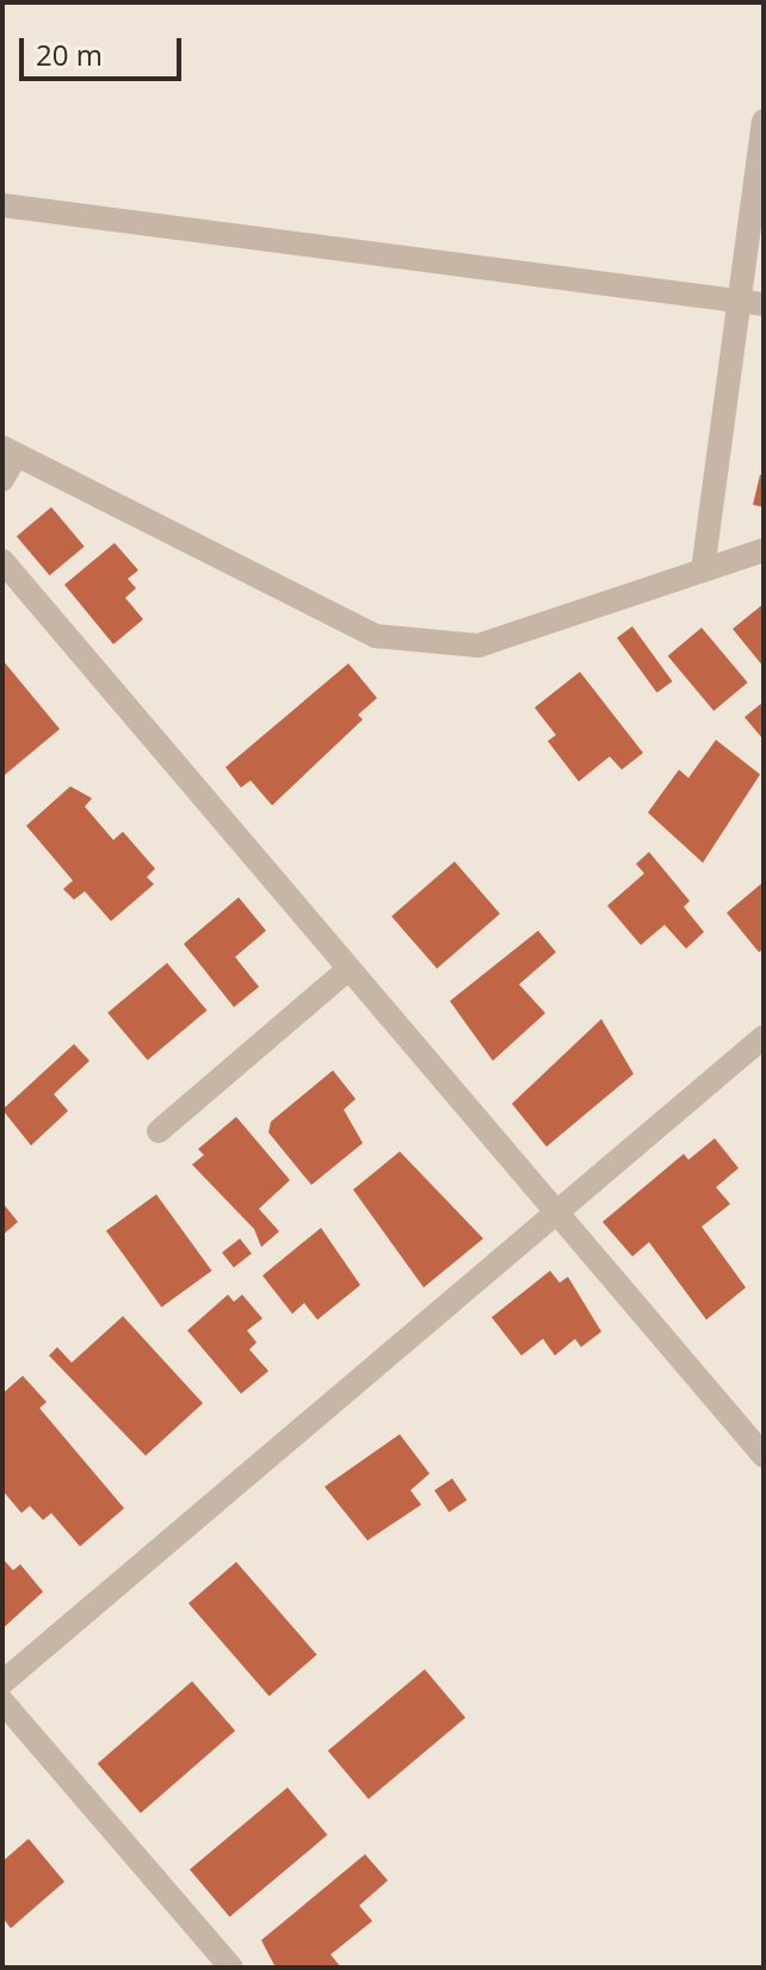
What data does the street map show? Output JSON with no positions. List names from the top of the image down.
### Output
{
  "scale_bar": "20 m"
}
